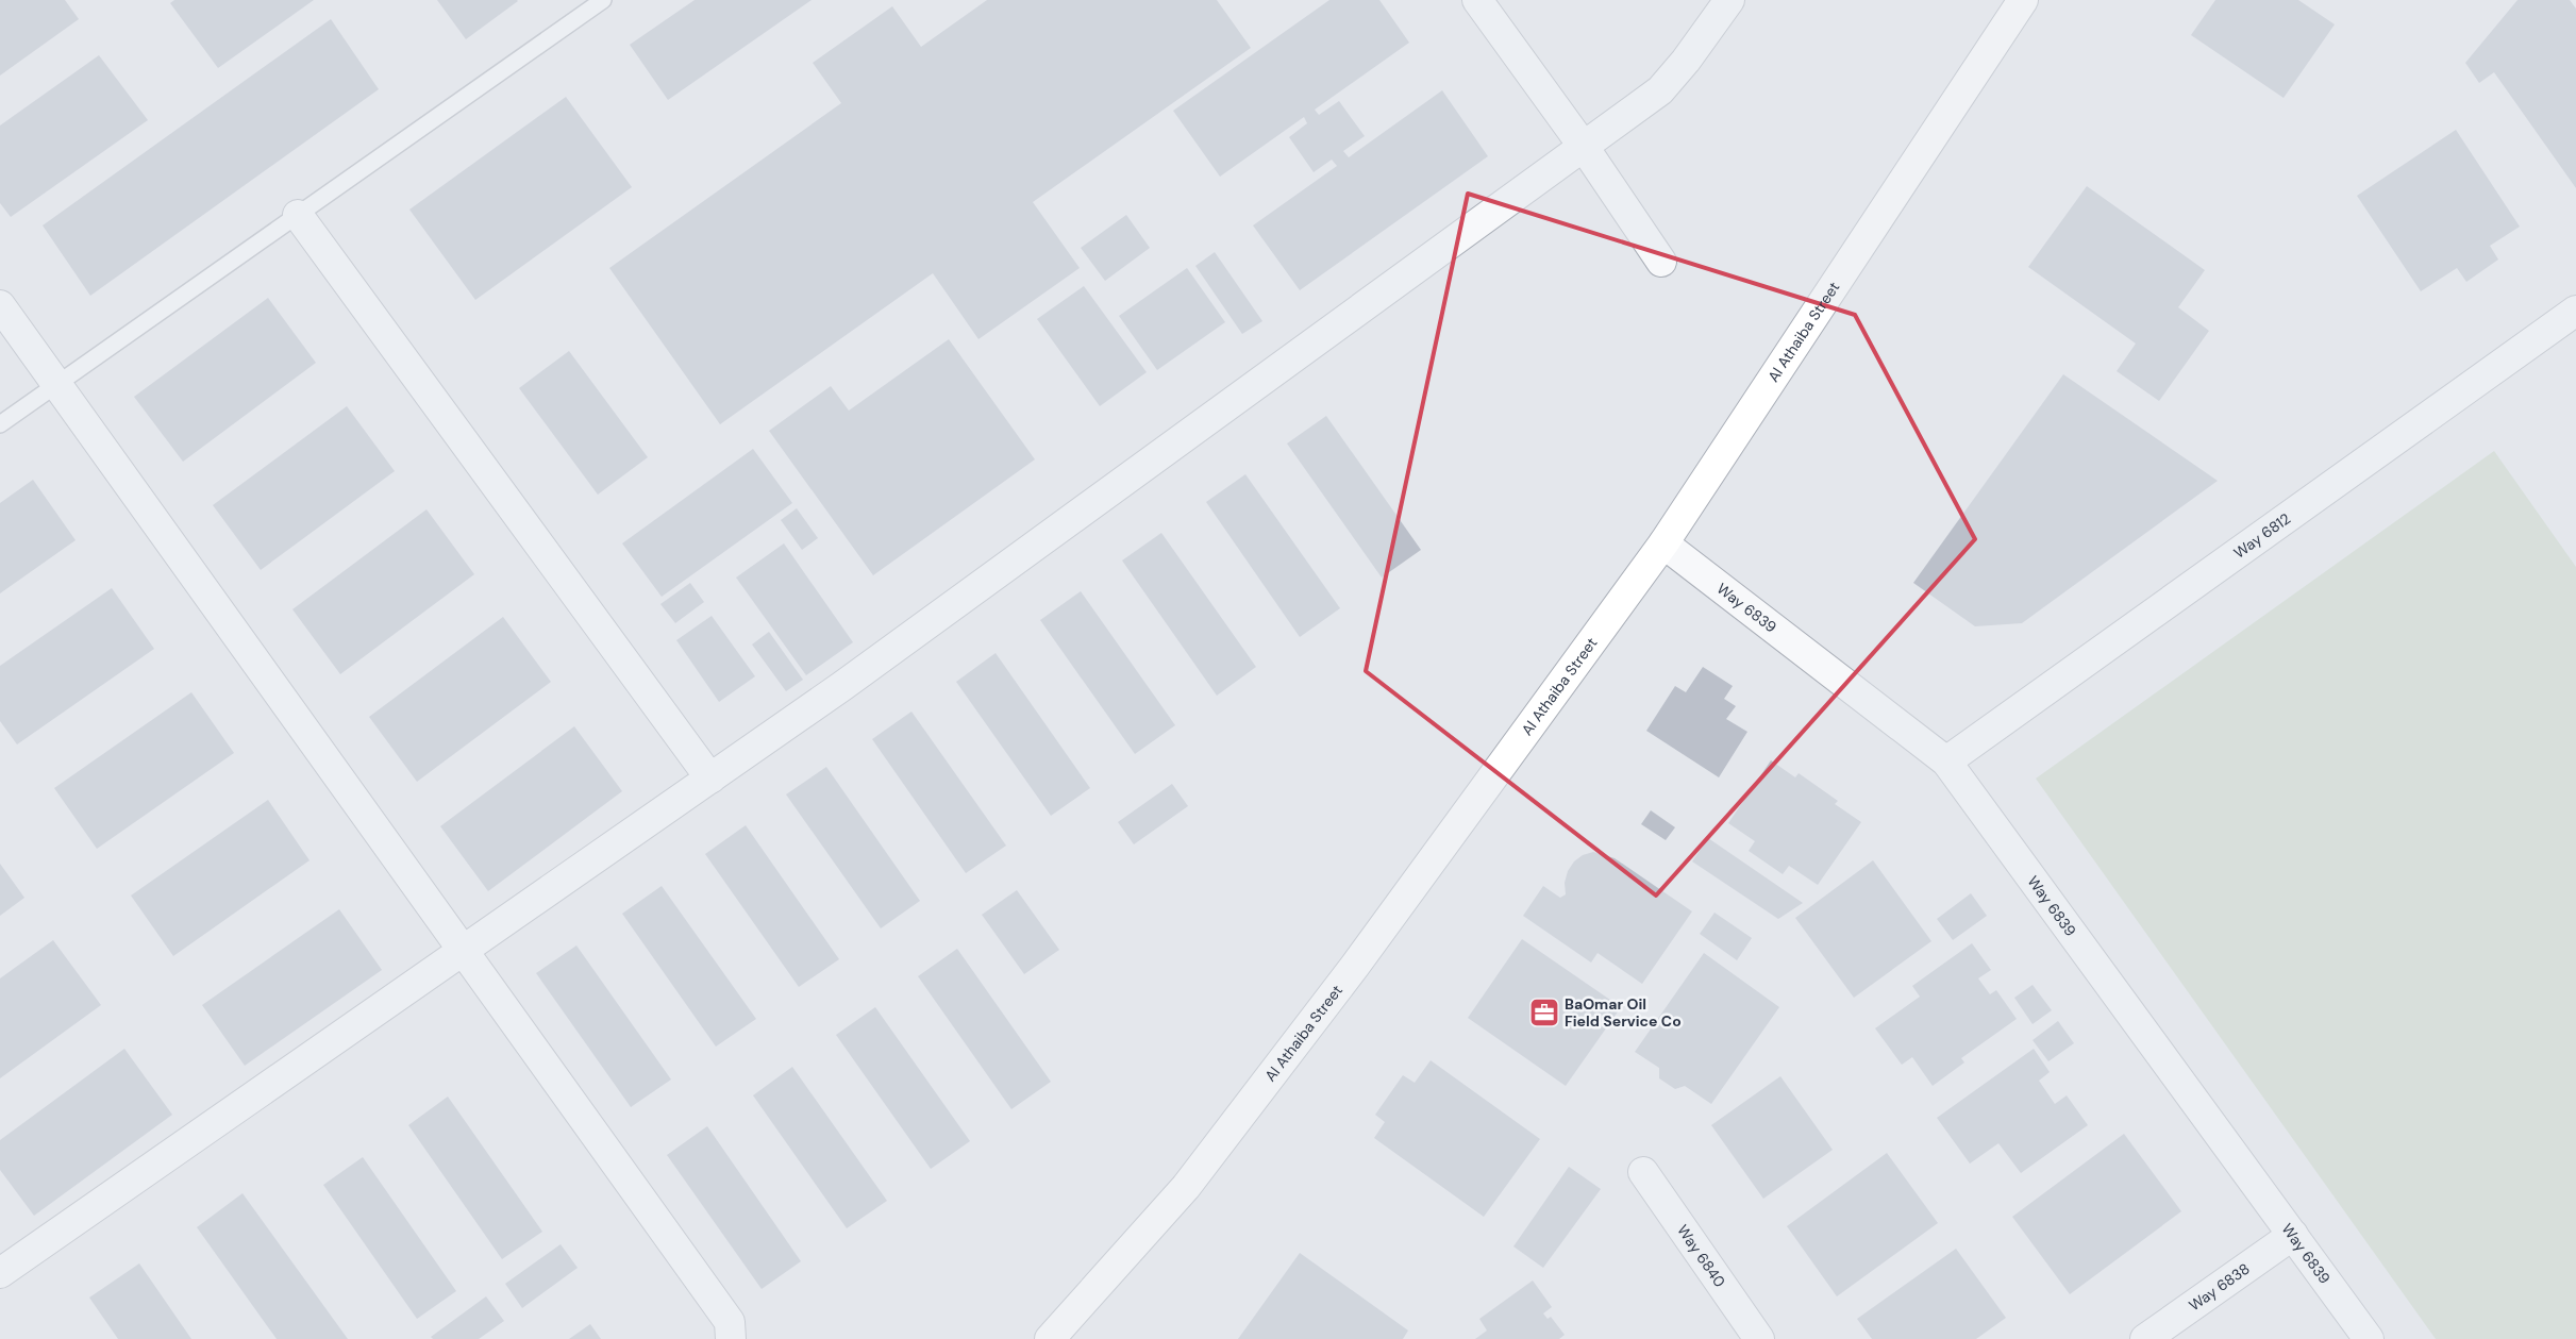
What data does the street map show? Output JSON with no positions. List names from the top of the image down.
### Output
{
  "streets": {
    "street": [
      "Al Athaiba Street",
      "Way 6812",
      "Way 6839",
      "Way 6840",
      "Way 6838"
    ]
  },
  "crossings": [
    ["Al Athaiba Street", "Way 6839"],
    ["Way 6812", "Way 6839"],
    ["Way 6839", "Way 6838"]
  ],
  "places": {
    "office": ["BaOmar Oil Field Service Co"]
  }
}
